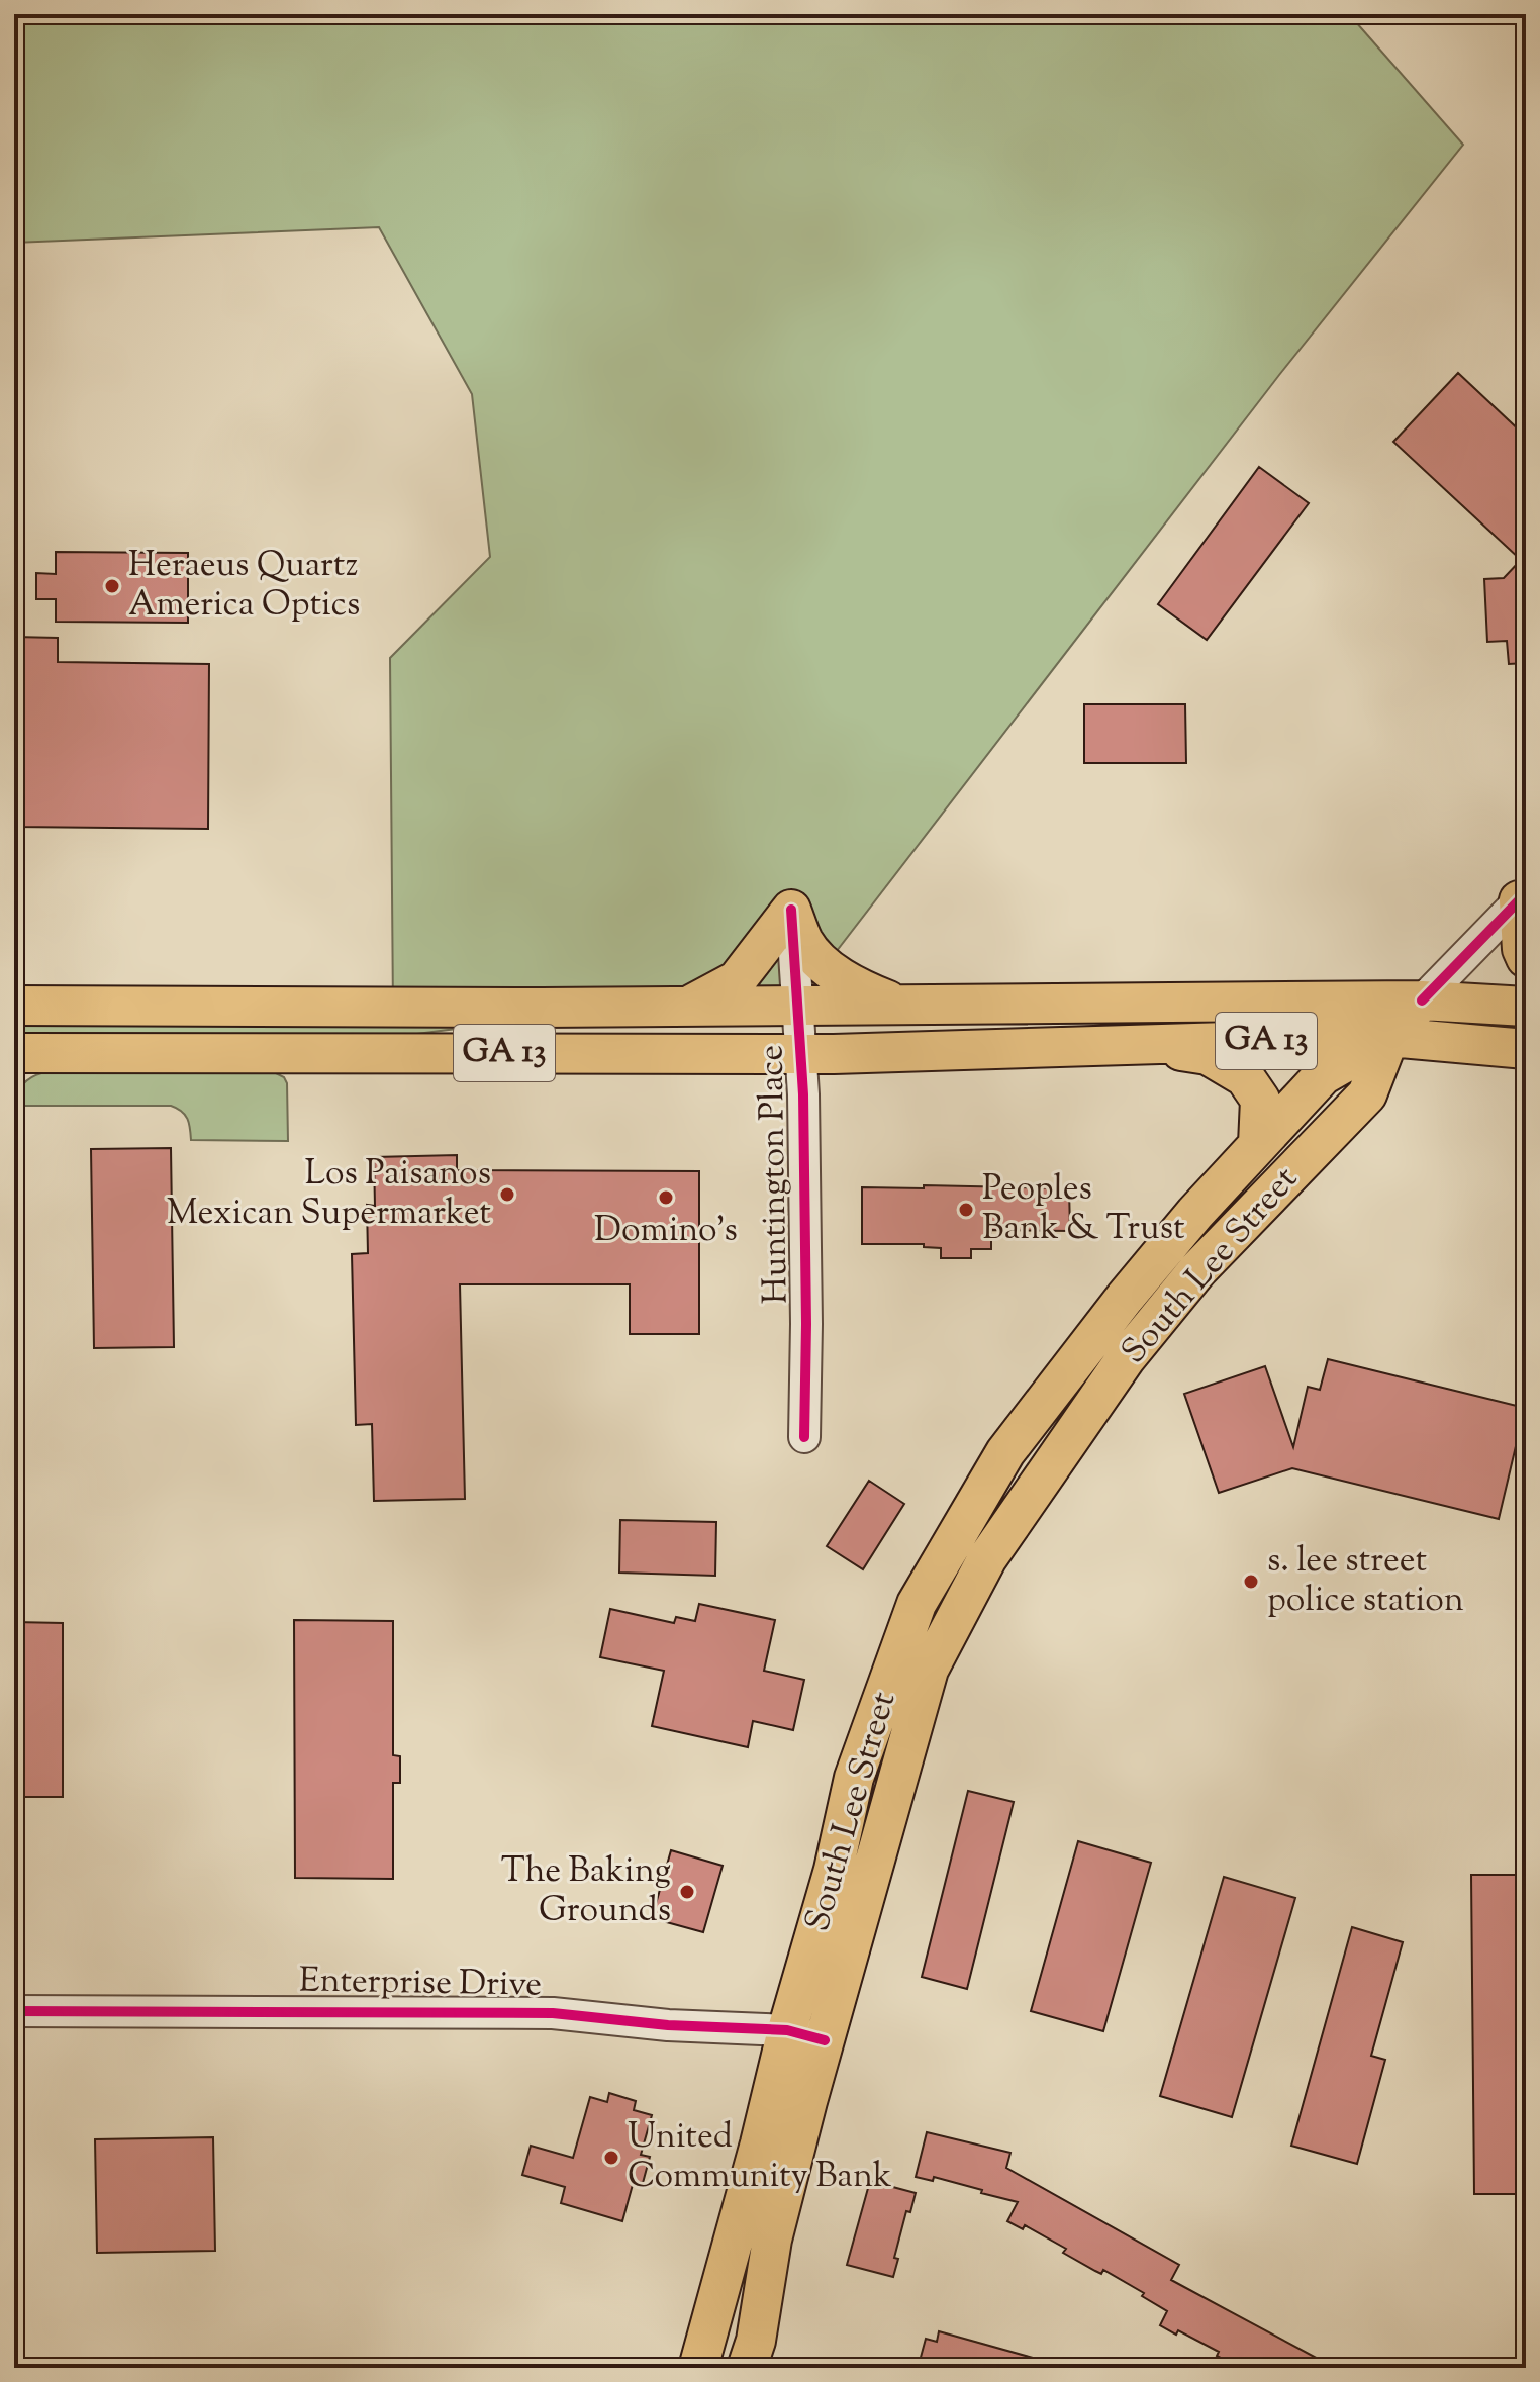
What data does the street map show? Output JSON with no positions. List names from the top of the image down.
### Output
{
  "streets": {
    "main road": ["GA 13", "South Lee Street"],
    "street": ["Huntington Place", "Enterprise Drive"]
  },
  "crossings": [
    ["GA 13", "Huntington Place"],
    ["GA 13", "South Lee Street"],
    ["South Lee Street", "Enterprise Drive"]
  ],
  "places": [
    "Heraeus Quartz America Optics",
    "Los Paisanos Mexican Supermarket",
    "Domino's",
    "Peoples Bank & Trust",
    "s. lee street police station",
    "The Baking Grounds",
    "United Community Bank"
  ]
}
